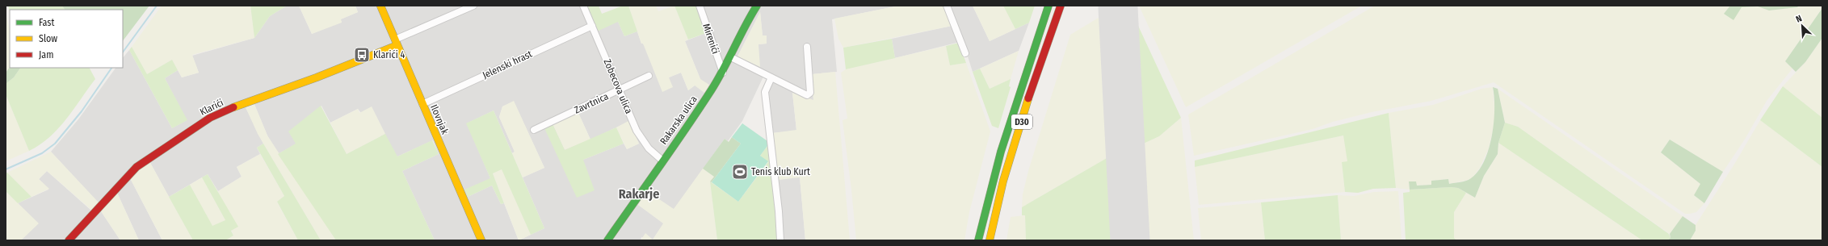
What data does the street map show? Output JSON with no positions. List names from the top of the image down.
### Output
{
  "streets": {
    "main road": [
      "Klarići",
      "Ilovnjak",
      "Rakarska ulica",
      "D30"
    ],
    "street": [
      "Mirenići",
      "Jelenski hrast",
      "Zobecova ulica",
      "Zavrtnica"
    ]
  },
  "crossings": [
    ["Mirenići", "Rakarska ulica"],
    ["Jelenski hrast", "Zobecova ulica"],
    ["Jelenski hrast", "Ilovnjak"],
    ["Zobecova ulica", "Zavrtnica"],
    ["Zobecova ulica", "Rakarska ulica"],
    ["Klarići", "Ilovnjak"]
  ],
  "districts": ["Rakarje"],
  "places": {
    "bus stop": ["Klarići 4"],
    "sports": ["Tenis klub Kurt"]
  },
  "legend": ["Fast", "Slow", "Jam"],
  "north": "top left"
}
